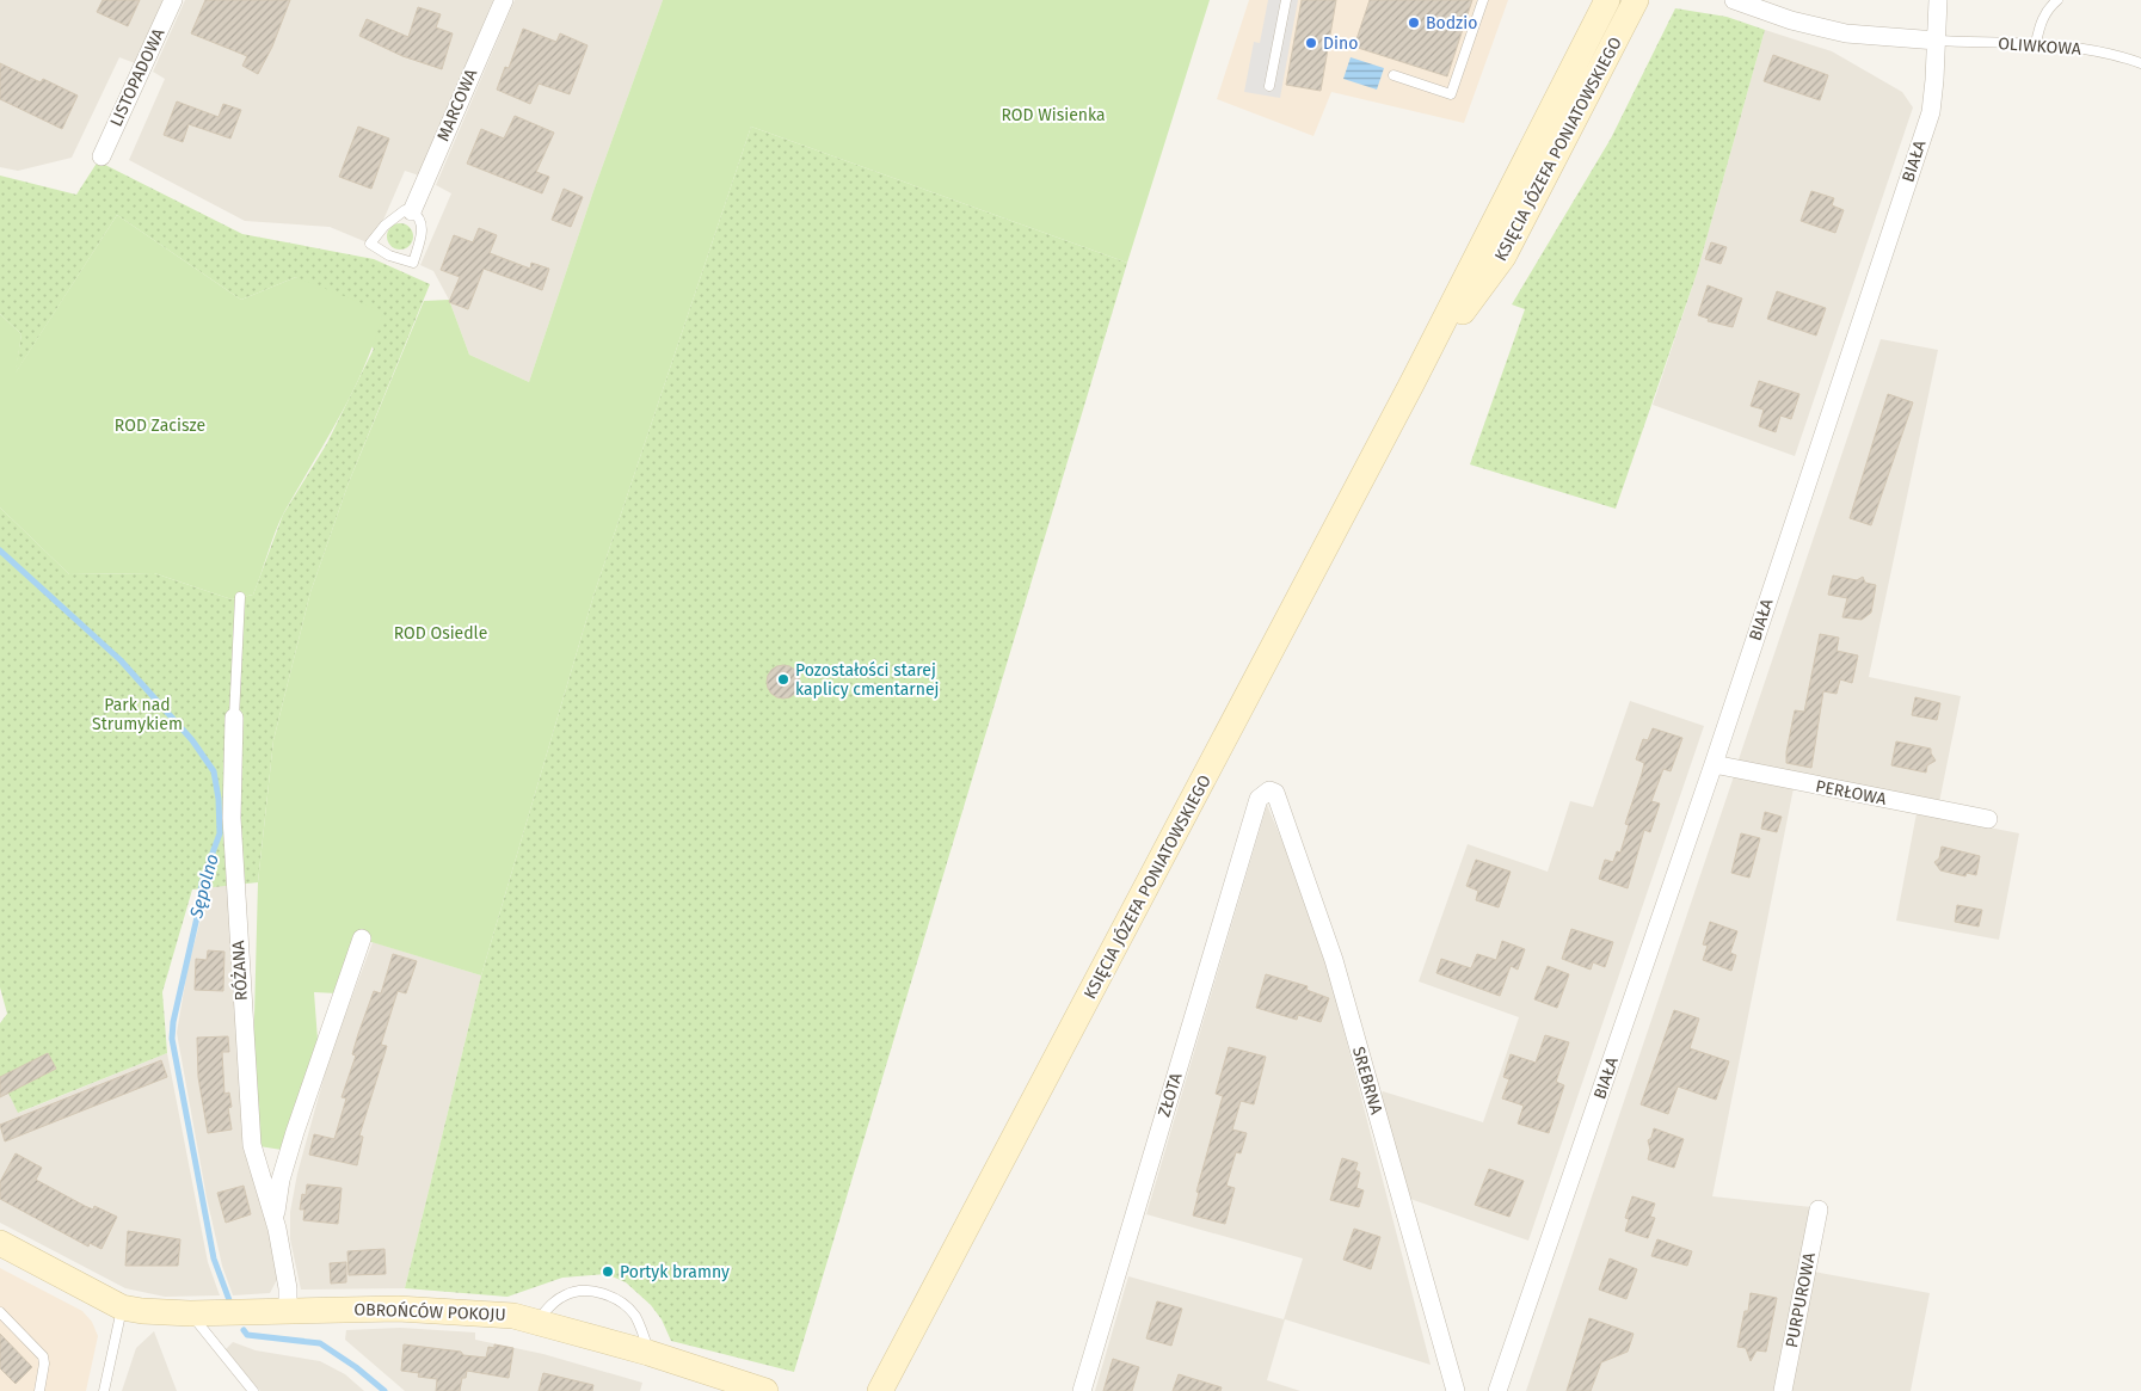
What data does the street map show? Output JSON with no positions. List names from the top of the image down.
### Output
{
  "streets": {
    "main road": ["KSIĘCIA JÓZEFA PONIATOWSKIEGO", "OBROŃCÓW POKOJU"],
    "street": [
      "LISTOPADOWA",
      "MARCOWA",
      "BIAŁA",
      "PERŁOWA",
      "RÓŻANA",
      "SREBRNA",
      "ZŁOTA",
      "PURPUROWA"
    ],
    "lane": ["OLIWKOWA"]
  },
  "crossings": [
    ["OLIWKOWA", "BIAŁA"],
    ["BIAŁA", "PERŁOWA"],
    ["RÓŻANA", "OBROŃCÓW POKOJU"],
    ["SREBRNA", "ZŁOTA"]
  ],
  "water": ["Sępolno"],
  "parks": [
    "ROD Wisienka",
    "ROD Zacisze",
    "ROD Osiedle",
    "Park nad Strumykiem"
  ],
  "places": [
    "Bodzio",
    "Dino",
    "Pozostałości starej kaplicy cmentarnej",
    "Portyk bramny"
  ]
}
